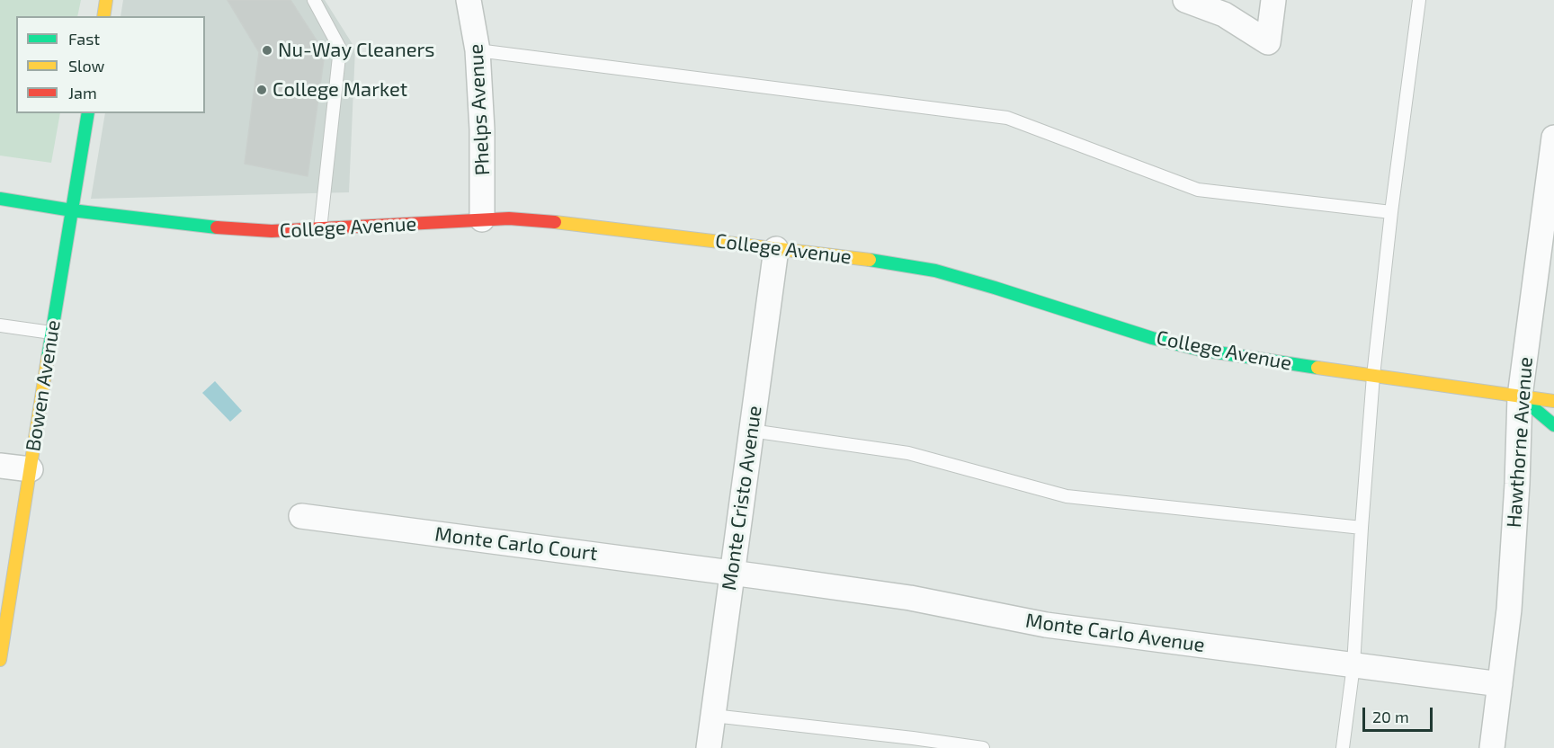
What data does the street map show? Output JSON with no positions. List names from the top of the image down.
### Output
{
  "streets": {
    "street": [
      "Phelps Avenue",
      "College Avenue",
      "Bowen Avenue",
      "Hawthorne Avenue",
      "Monte Cristo Avenue",
      "Monte Carlo Court",
      "Monte Carlo Avenue"
    ]
  },
  "crossings": [
    ["Phelps Avenue", "College Avenue"],
    ["College Avenue", "Bowen Avenue"],
    ["College Avenue", "Hawthorne Avenue"],
    ["College Avenue", "Monte Cristo Avenue"],
    ["Hawthorne Avenue", "Monte Carlo Avenue"],
    ["Monte Cristo Avenue", "Monte Carlo Court"],
    ["Monte Cristo Avenue", "Monte Carlo Avenue"],
    ["Monte Carlo Court", "Monte Carlo Avenue"]
  ],
  "places": ["Nu-Way Cleaners", "College Market"],
  "legend": ["Fast", "Slow", "Jam"],
  "scale_bar": "20 m"
}
